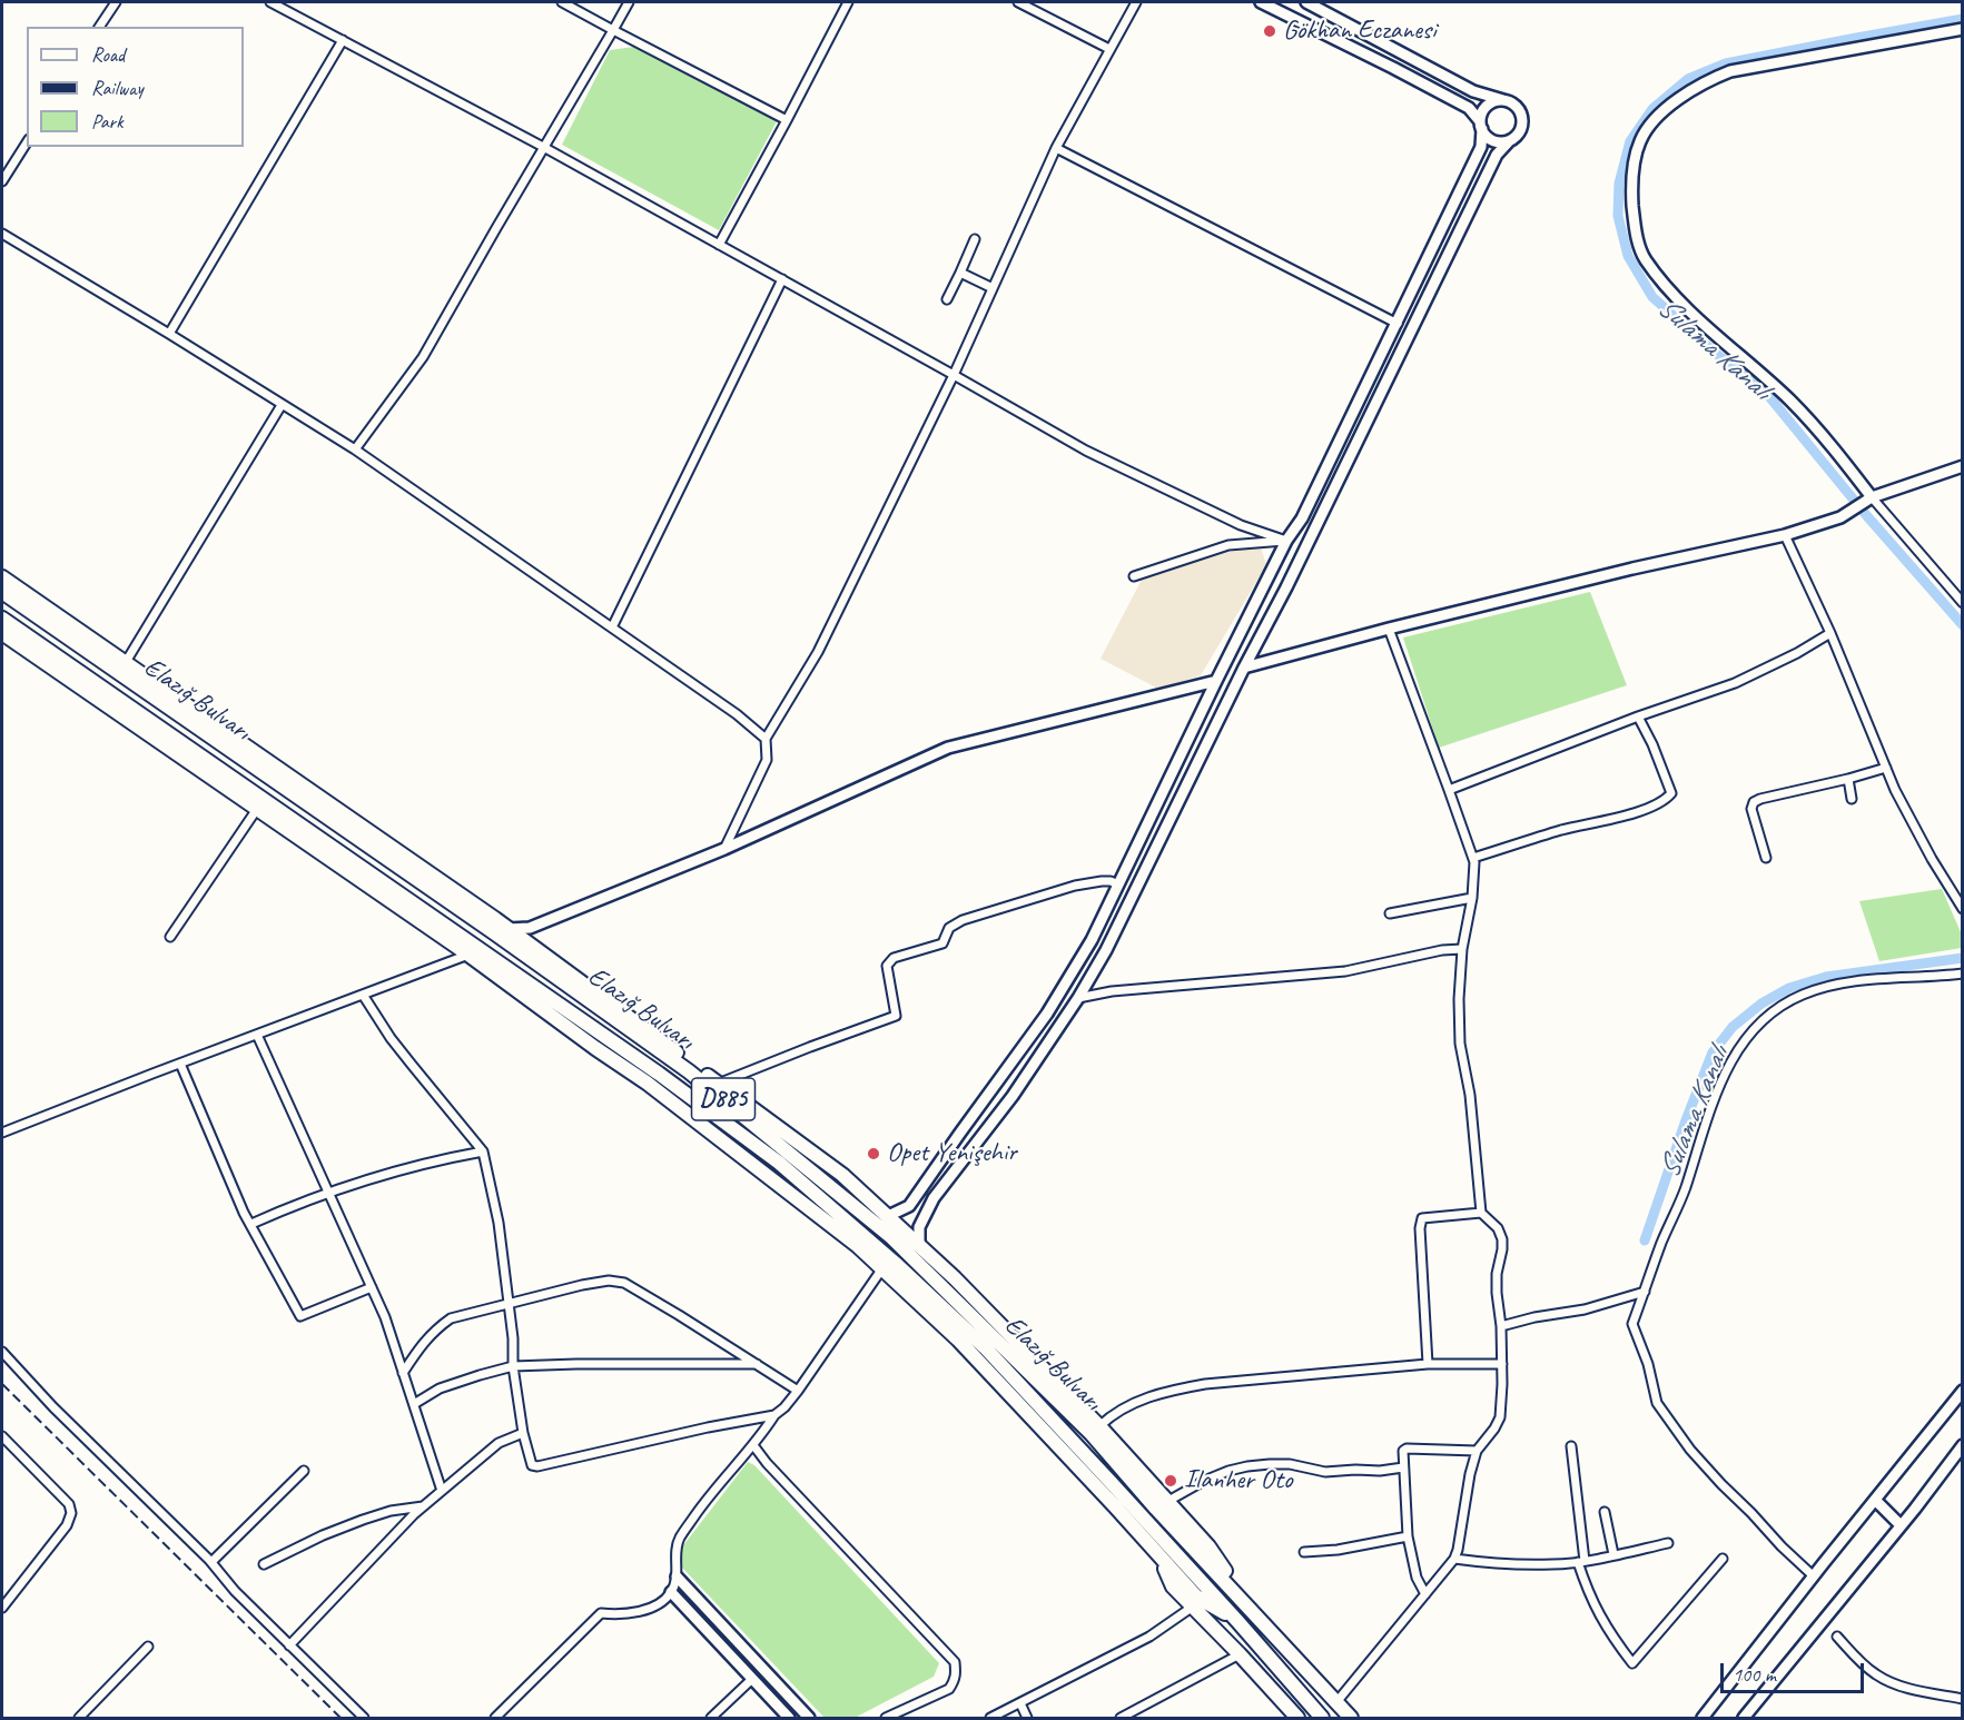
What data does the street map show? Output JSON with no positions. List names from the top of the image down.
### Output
{
  "streets": {
    "highway": ["Elazığ Bulvarı", "D885"]
  },
  "water": ["Sulama Kanalı"],
  "places": ["Gökhan Eczanesi", "Opet Yenişehir", "Ilanher Oto"],
  "legend": ["Road", "Railway", "Park"],
  "scale_bar": "100 m"
}
